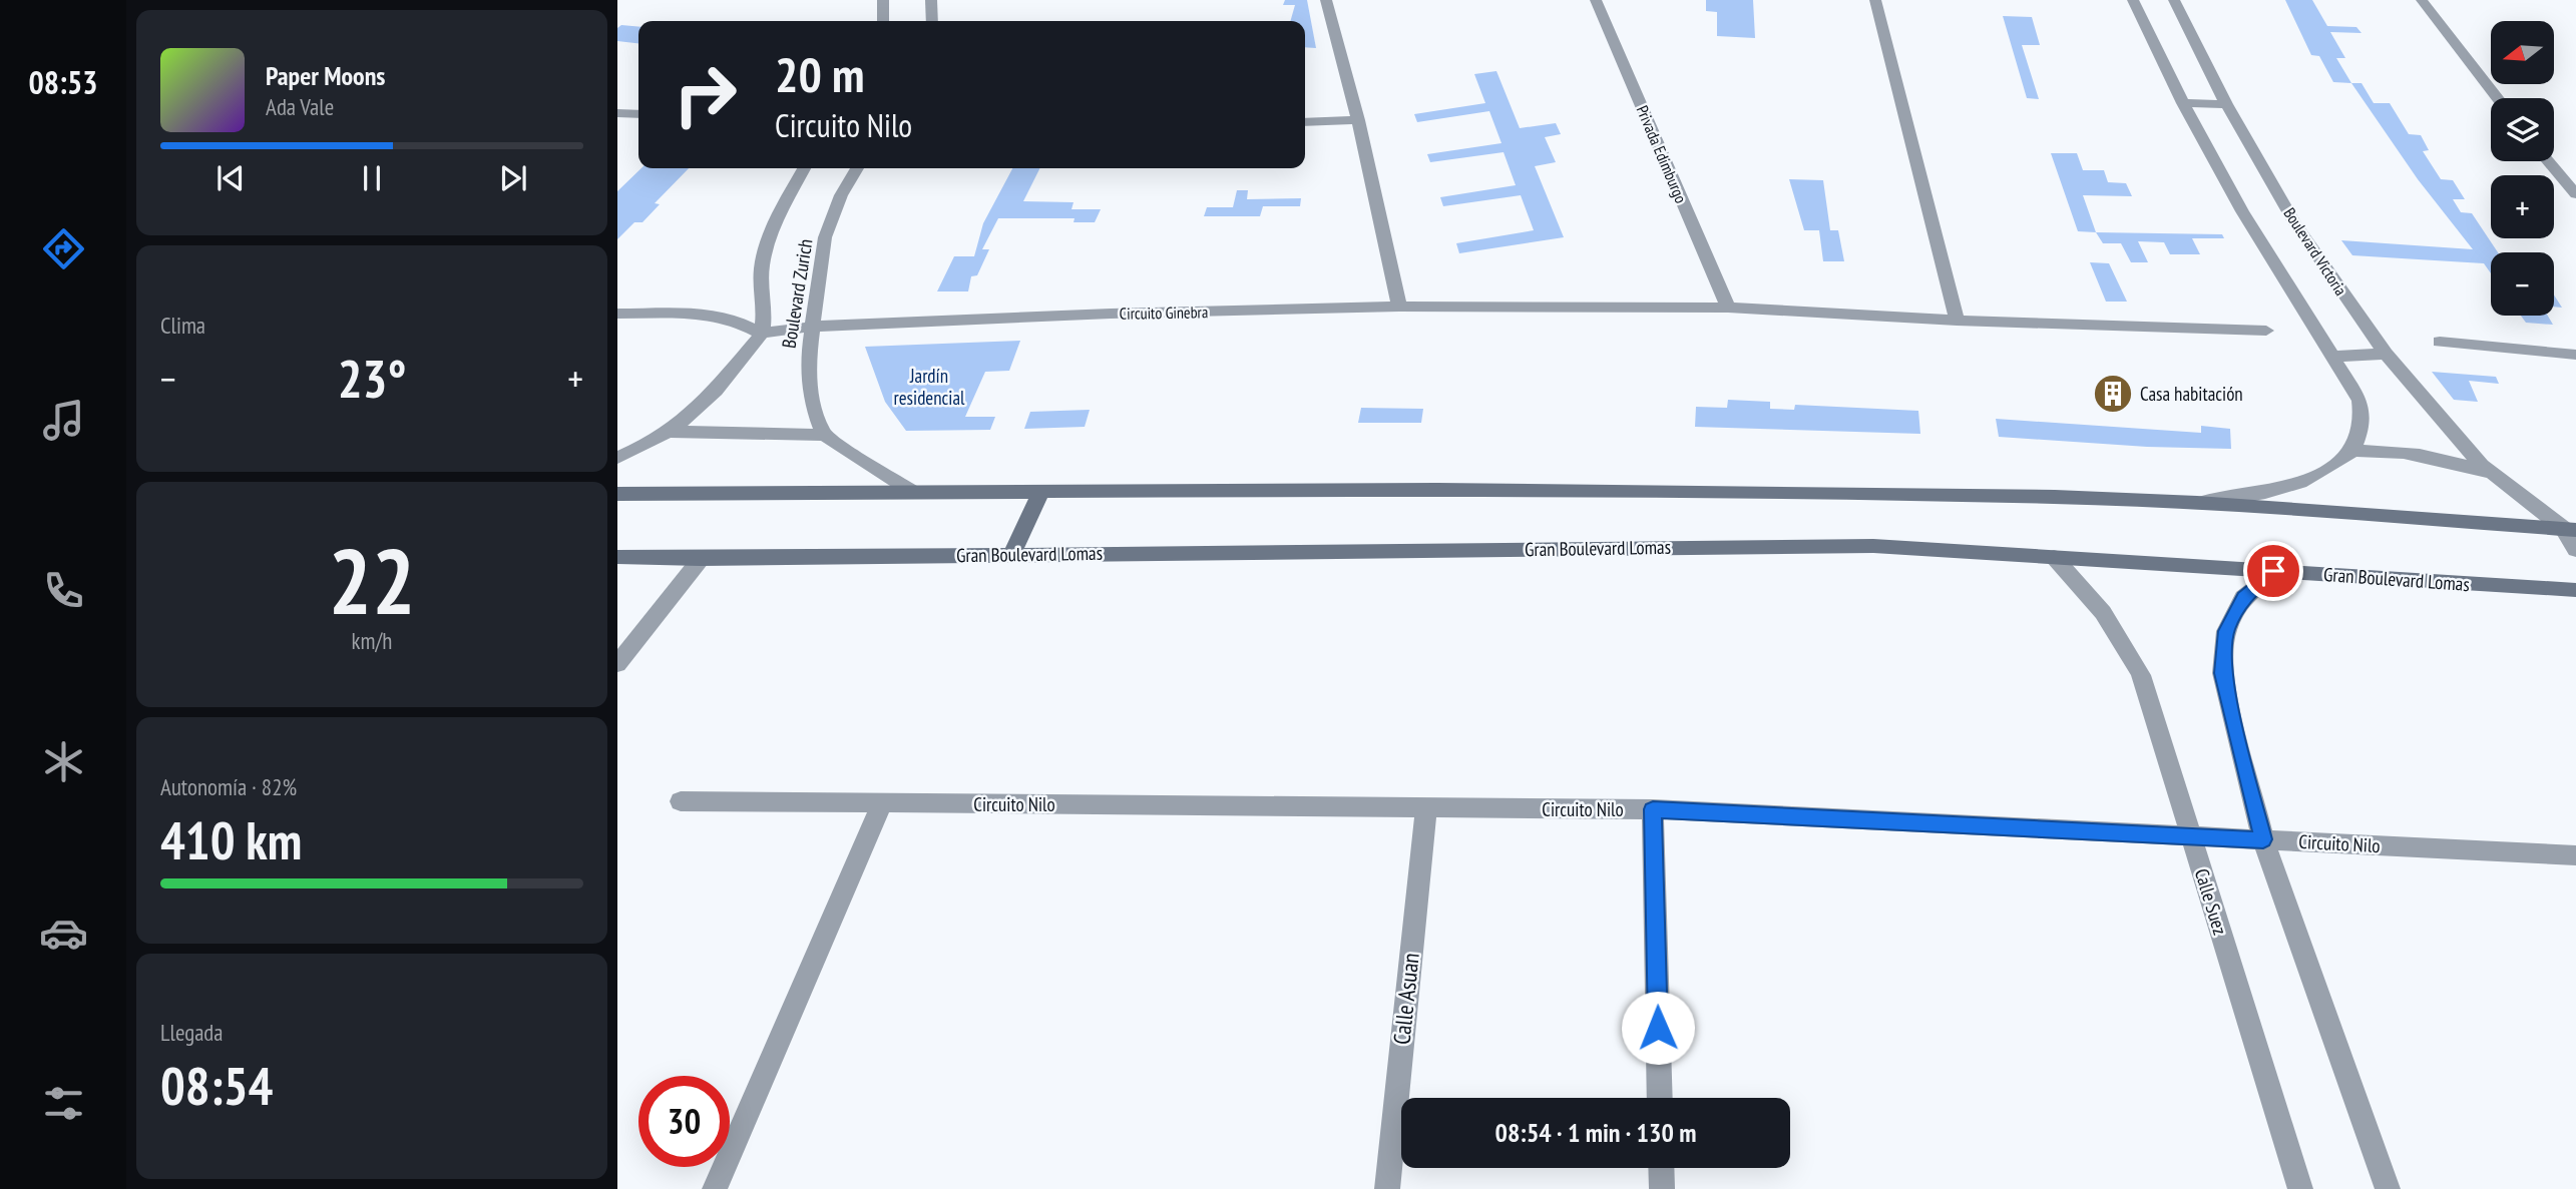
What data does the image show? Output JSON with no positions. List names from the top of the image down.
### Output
{
  "streets": {
    "main road": ["Gran Boulevard Lomas"],
    "street": [
      "Privada Edimburgo",
      "Boulevard Victoria",
      "Boulevard Zurich",
      "Circuito Ginebra",
      "Circuito Nilo",
      "Calle Suez",
      "Calle Asuan"
    ]
  },
  "crossings": [
    ["Boulevard Zurich", "Circuito Ginebra"],
    ["Gran Boulevard Lomas", "Calle Suez"],
    ["Circuito Nilo", "Calle Suez"],
    ["Circuito Nilo", "Calle Asuan"]
  ],
  "parks": ["Jardín residencial"],
  "places": {
    "building": ["Casa habitación"]
  },
  "north": "left",
  "page": {
    "tabs": "08:53",
    "map_buttons": ["+", "−"],
    "turn": ["20 m", "Circuito Nilo"],
    "song": ["Paper Moons", "Ada Vale"],
    "tile": [
      "Clima",
      ["22", "km/h"],
      ["Autonomía · 82%", "410 km"],
      ["Llegada", "08:54"]
    ],
    "heat": ["−", "23°", "+"],
    "limit": "30",
    "trip": "08:54 · 1 min · 130 m"
  }
}
